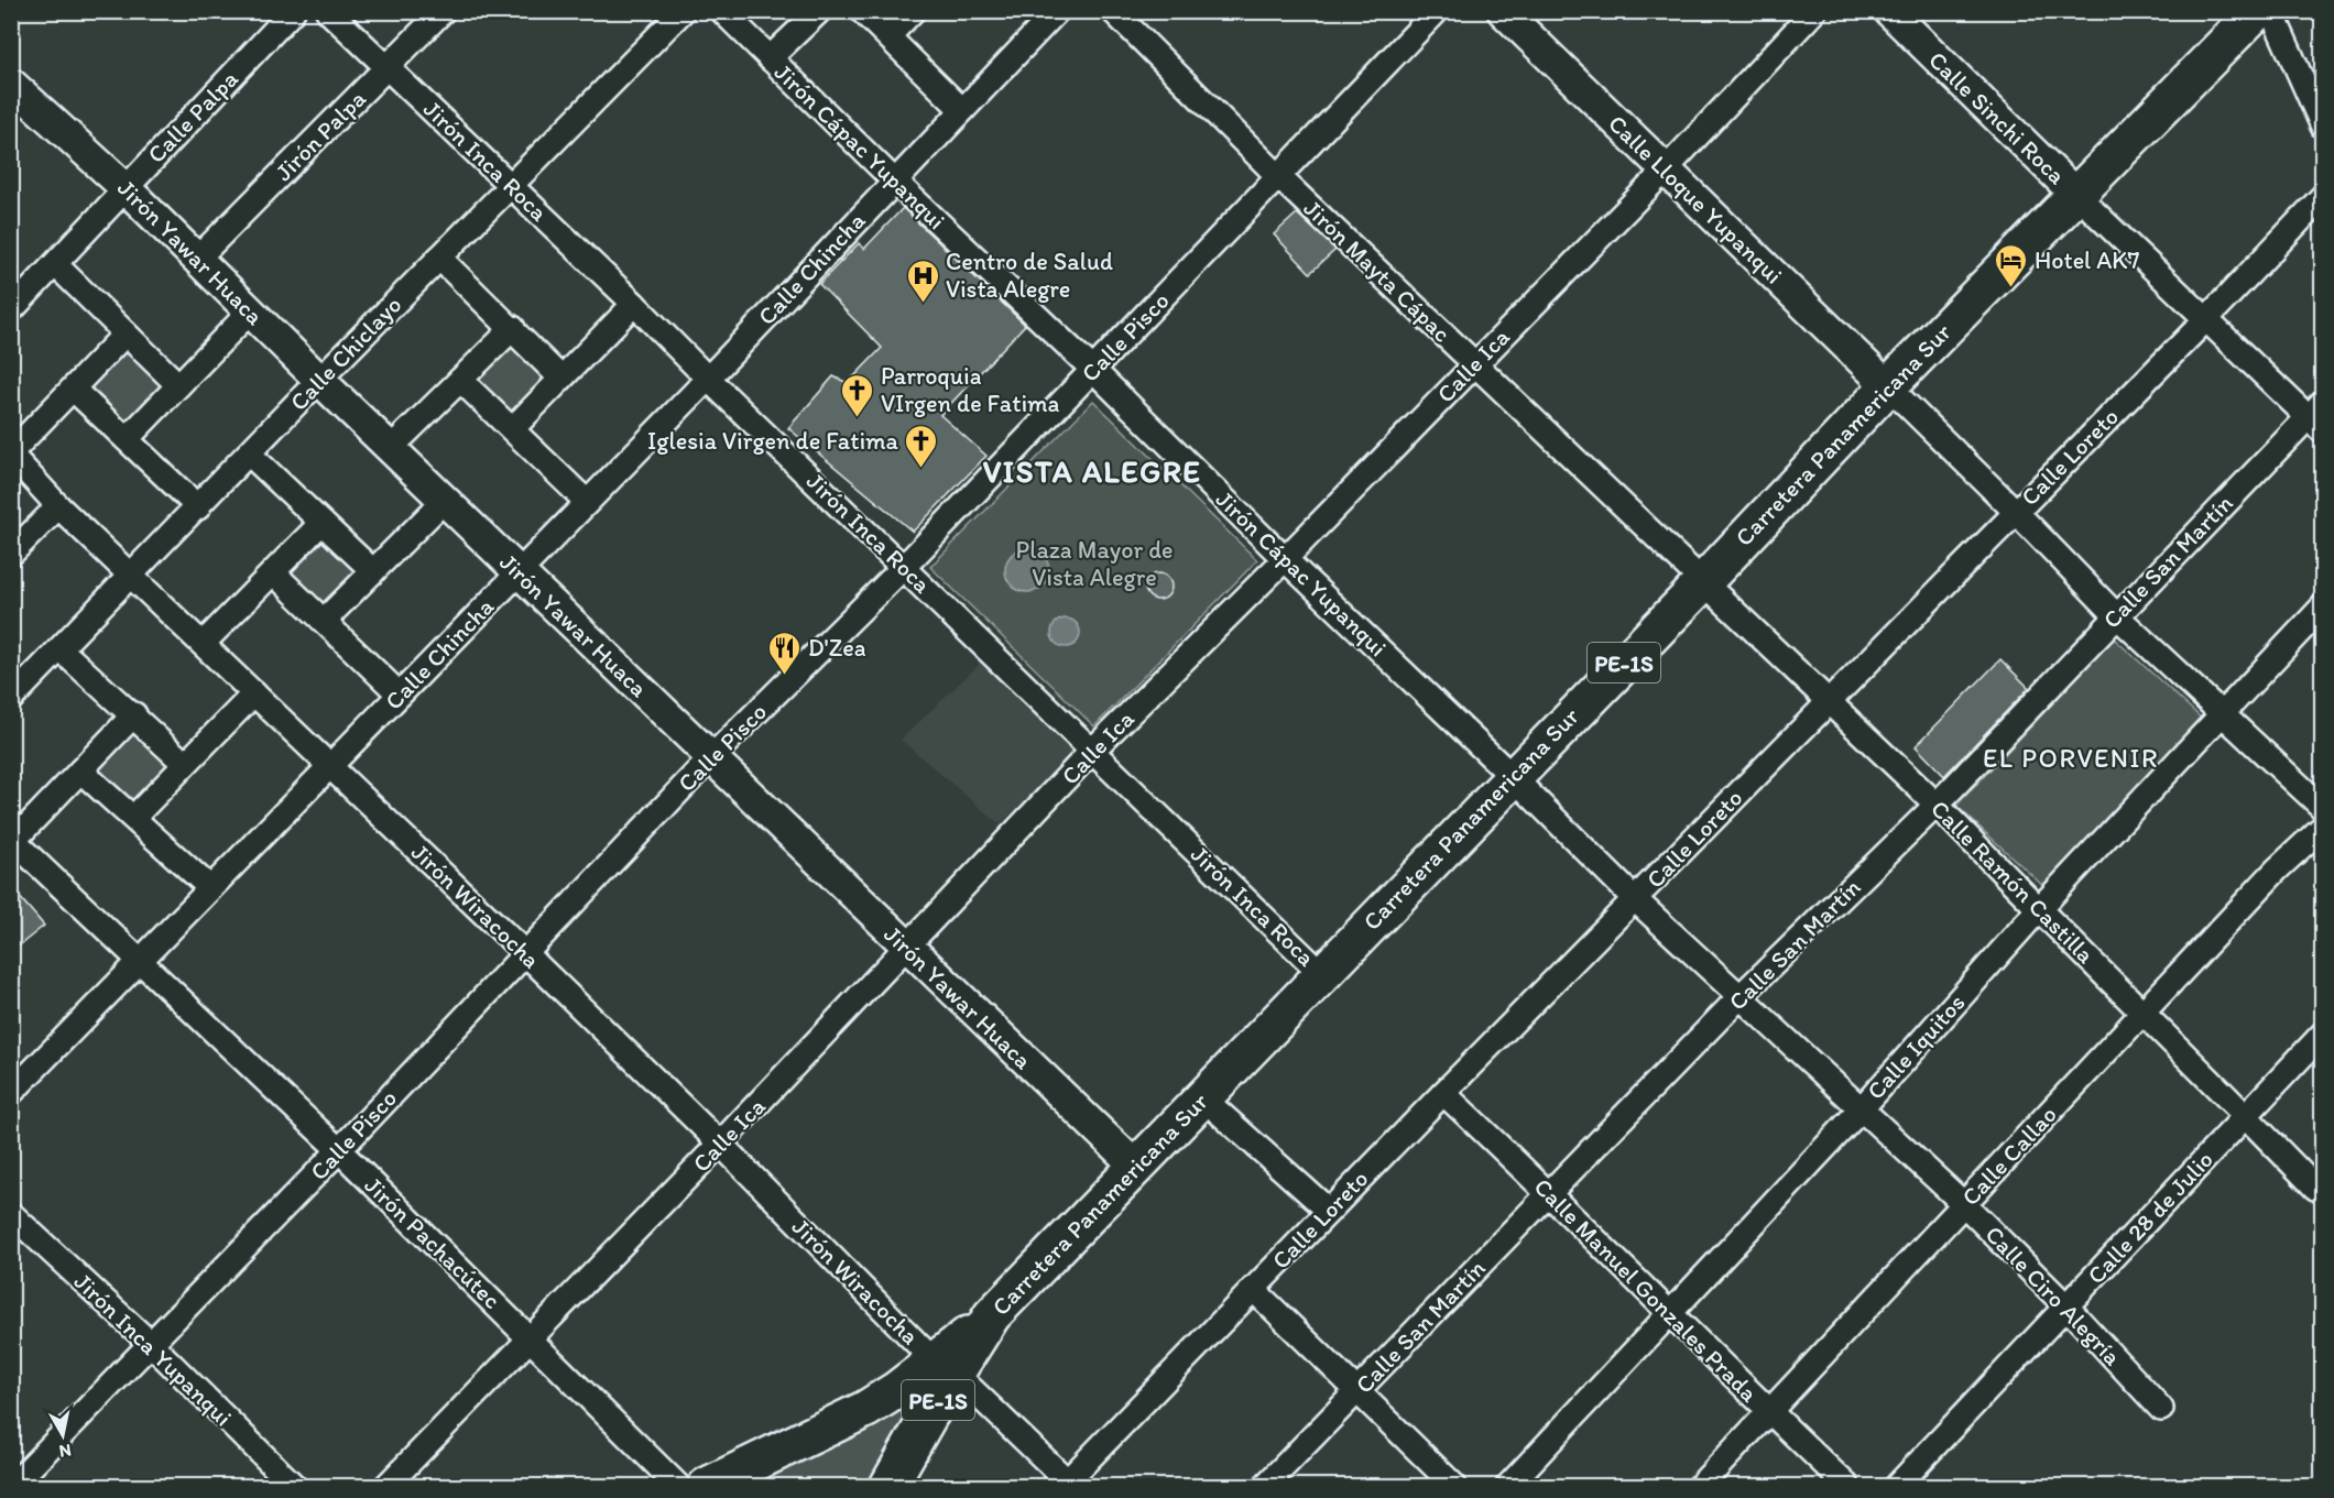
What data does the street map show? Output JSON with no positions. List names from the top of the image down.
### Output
{
  "streets": {
    "highway": ["Carretera Panamericana Sur", "PE-1S"],
    "street": [
      "Calle Palpa",
      "Calle Sinchi Roca",
      "Jirón Palpa",
      "Jirón Cápac Yupanqui",
      "Jirón Inca Roca",
      "Calle Lloque Yupanqui",
      "Jirón Yawar Huaca",
      "Calle Chincha",
      "Jirón Mayta Cápac",
      "Calle Pisco",
      "Calle Chiclayo",
      "Calle Ica",
      "Calle Loreto",
      "Calle San Martín",
      "Calle Ramón Castilla",
      "Jirón Wiracocha",
      "Calle Iquitos",
      "Calle Callao",
      "Calle 28 de Julio",
      "Jirón Pachacútec",
      "Calle Manuel Gonzales Prada",
      "Calle Ciro Alegría",
      "Jirón Inca Yupanqui"
    ]
  },
  "crossings": [
    ["Calle Palpa", "Jirón Yawar Huaca"],
    ["Calle Sinchi Roca", "Carretera Panamericana Sur"],
    ["Jirón Palpa", "Jirón Inca Roca"],
    ["Jirón Palpa", "Jirón Yawar Huaca"],
    ["Jirón Cápac Yupanqui", "Calle Chincha"],
    ["Jirón Cápac Yupanqui", "Calle Pisco"],
    ["Jirón Cápac Yupanqui", "Calle Ica"],
    ["Jirón Cápac Yupanqui", "Carretera Panamericana Sur"],
    ["Jirón Cápac Yupanqui", "Calle Ciro Alegría"],
    ["Jirón Inca Roca", "Calle Chincha"],
    ["Jirón Inca Roca", "Calle Pisco"],
    ["Jirón Inca Roca", "Calle Chiclayo"],
    ["Jirón Inca Roca", "Calle Ica"],
    ["Jirón Inca Roca", "Carretera Panamericana Sur"],
    ["Calle Lloque Yupanqui", "Calle Ica"],
    ["Calle Lloque Yupanqui", "Carretera Panamericana Sur"],
    ["Jirón Yawar Huaca", "Calle Chincha"],
    ["Jirón Yawar Huaca", "Calle Pisco"],
    ["Jirón Yawar Huaca", "Calle Chiclayo"],
    ["Jirón Yawar Huaca", "Calle Ica"],
    ["Jirón Yawar Huaca", "Carretera Panamericana Sur"],
    ["Calle Chincha", "Jirón Wiracocha"],
    ["Calle Chincha", "Jirón Pachacútec"],
    ["Jirón Mayta Cápac", "Calle Pisco"],
    ["Jirón Mayta Cápac", "Calle Ica"],
    ["Jirón Mayta Cápac", "Carretera Panamericana Sur"],
    ["Jirón Mayta Cápac", "Calle Ramón Castilla"],
    ["Calle Pisco", "Jirón Wiracocha"],
    ["Calle Pisco", "Jirón Pachacútec"],
    ["Calle Pisco", "Jirón Inca Yupanqui"],
    ["Calle Chiclayo", "Jirón Wiracocha"],
    ["Calle Ica", "Jirón Wiracocha"],
    ["Calle Ica", "Jirón Pachacútec"],
    ["Carretera Panamericana Sur", "PE-1S"],
    ["Carretera Panamericana Sur", "Calle Ramón Castilla"],
    ["Carretera Panamericana Sur", "Jirón Wiracocha"],
    ["Carretera Panamericana Sur", "Calle Ciro Alegría"],
    ["Calle Loreto", "Calle Ramón Castilla"],
    ["Calle Loreto", "Jirón Wiracocha"],
    ["Calle Loreto", "Calle Manuel Gonzales Prada"],
    ["Calle Loreto", "Calle Ciro Alegría"],
    ["Calle San Martín", "Calle Ramón Castilla"],
    ["Calle San Martín", "Calle Manuel Gonzales Prada"],
    ["Calle San Martín", "Calle Ciro Alegría"],
    ["PE-1S", "Jirón Wiracocha"],
    ["Calle Ramón Castilla", "Calle Iquitos"],
    ["Calle Ramón Castilla", "Calle Callao"],
    ["Calle Ramón Castilla", "Calle 28 de Julio"],
    ["Calle Iquitos", "Calle Manuel Gonzales Prada"],
    ["Calle Iquitos", "Calle Ciro Alegría"],
    ["Calle Callao", "Calle Manuel Gonzales Prada"],
    ["Calle Callao", "Calle Ciro Alegría"],
    ["Calle 28 de Julio", "Calle Ciro Alegría"]
  ],
  "districts": ["VISTA ALEGRE", "EL PORVENIR"],
  "parks": ["Plaza Mayor de Vista Alegre"],
  "places": {
    "hotel": ["Hotel AK7"],
    "hospital": ["Centro de Salud Vista Alegre"],
    "church": ["Parroquia VIrgen de Fatima", "Iglesia Virgen de Fatima"],
    "restaurant": ["D'Zea"]
  },
  "north": "bottom"
}
